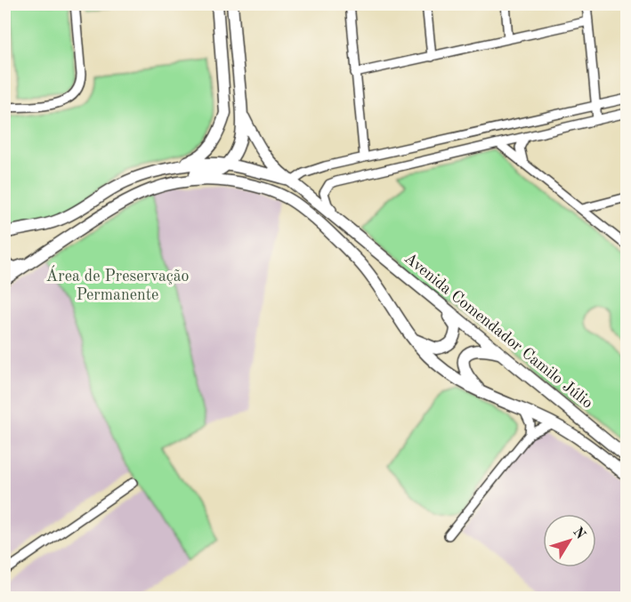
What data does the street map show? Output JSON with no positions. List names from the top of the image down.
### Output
{
  "streets": {
    "main road": ["Avenida Comendador Camilo Júlio"]
  },
  "parks": ["Área de Preservação Permanente"],
  "north": "top right"
}
